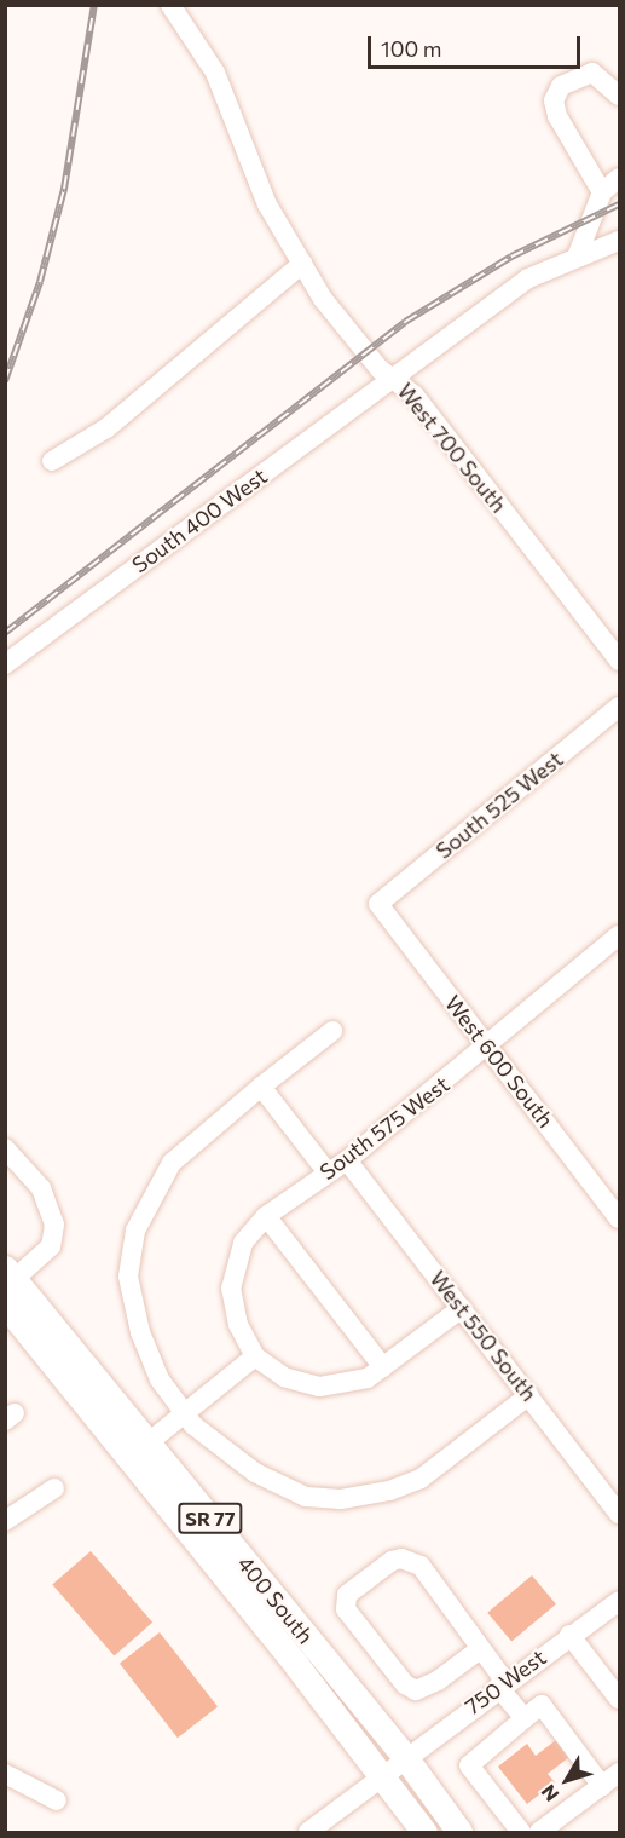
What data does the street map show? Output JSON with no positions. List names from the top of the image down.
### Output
{
  "streets": {
    "main road": ["SR 77", "400 South"],
    "street": [
      "West 700 South",
      "South 400 West",
      "South 525 West",
      "West 600 South",
      "South 575 West",
      "West 550 South",
      "750 West"
    ]
  },
  "crossings": [
    ["West 700 South", "South 400 West"],
    ["South 525 West", "West 600 South"],
    ["West 600 South", "South 575 West"],
    ["South 575 West", "West 550 South"],
    ["400 South", "750 West"]
  ],
  "scale_bar": "100 m",
  "north": "bottom left"
}
